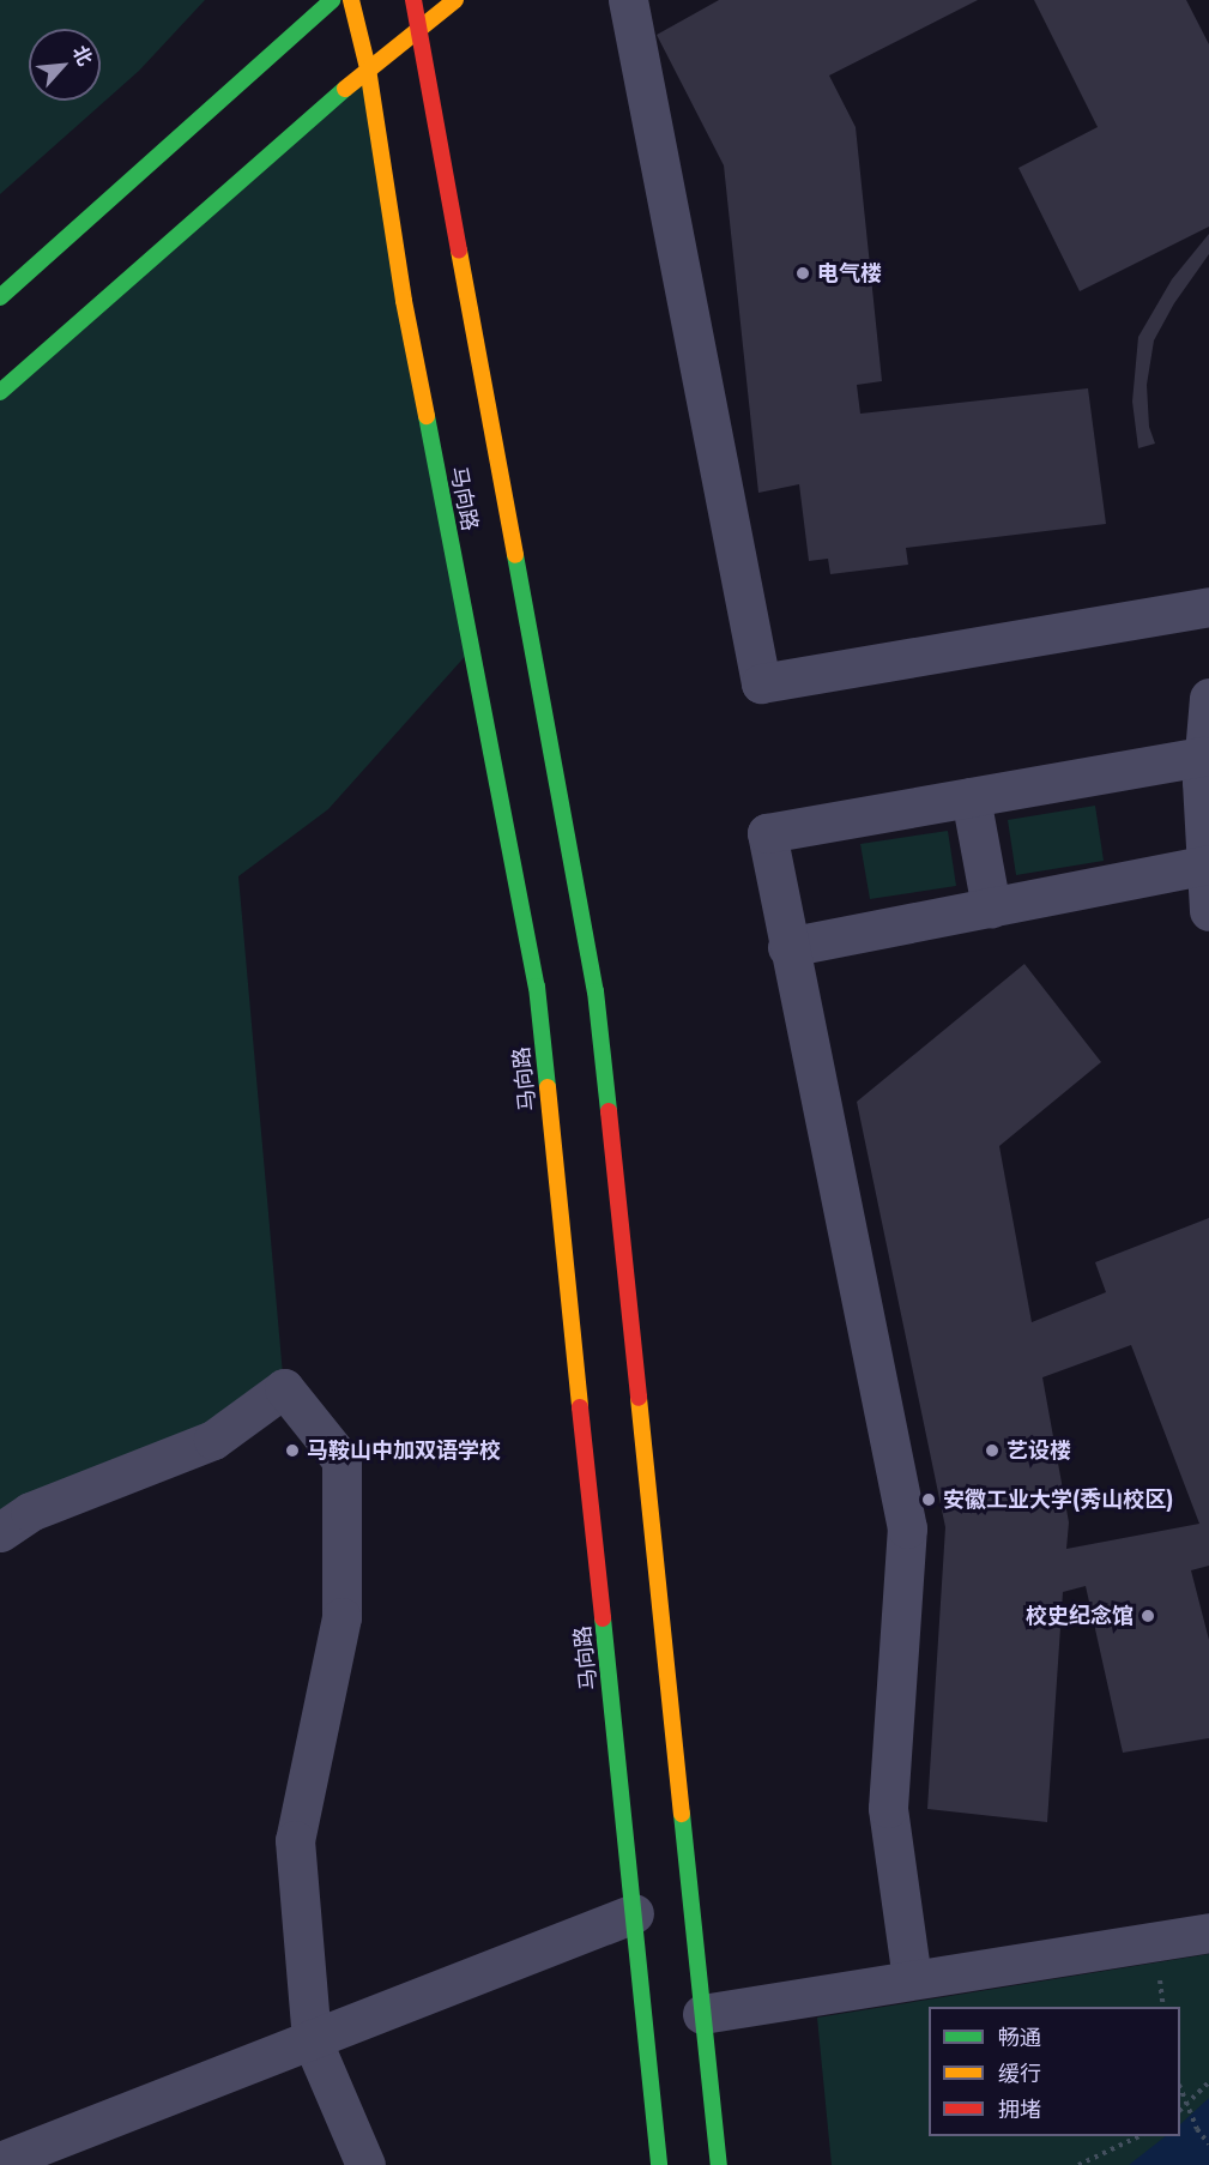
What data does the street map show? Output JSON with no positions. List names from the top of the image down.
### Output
{
  "streets": {
    "main road": ["马向路"]
  },
  "places": [
    "电气楼",
    "马鞍山中加双语学校",
    "艺设楼",
    "安徽工业大学(秀山校区)",
    "校史纪念馆"
  ],
  "legend": ["畅通", "缓行", "拥堵"],
  "north": "top right"
}
